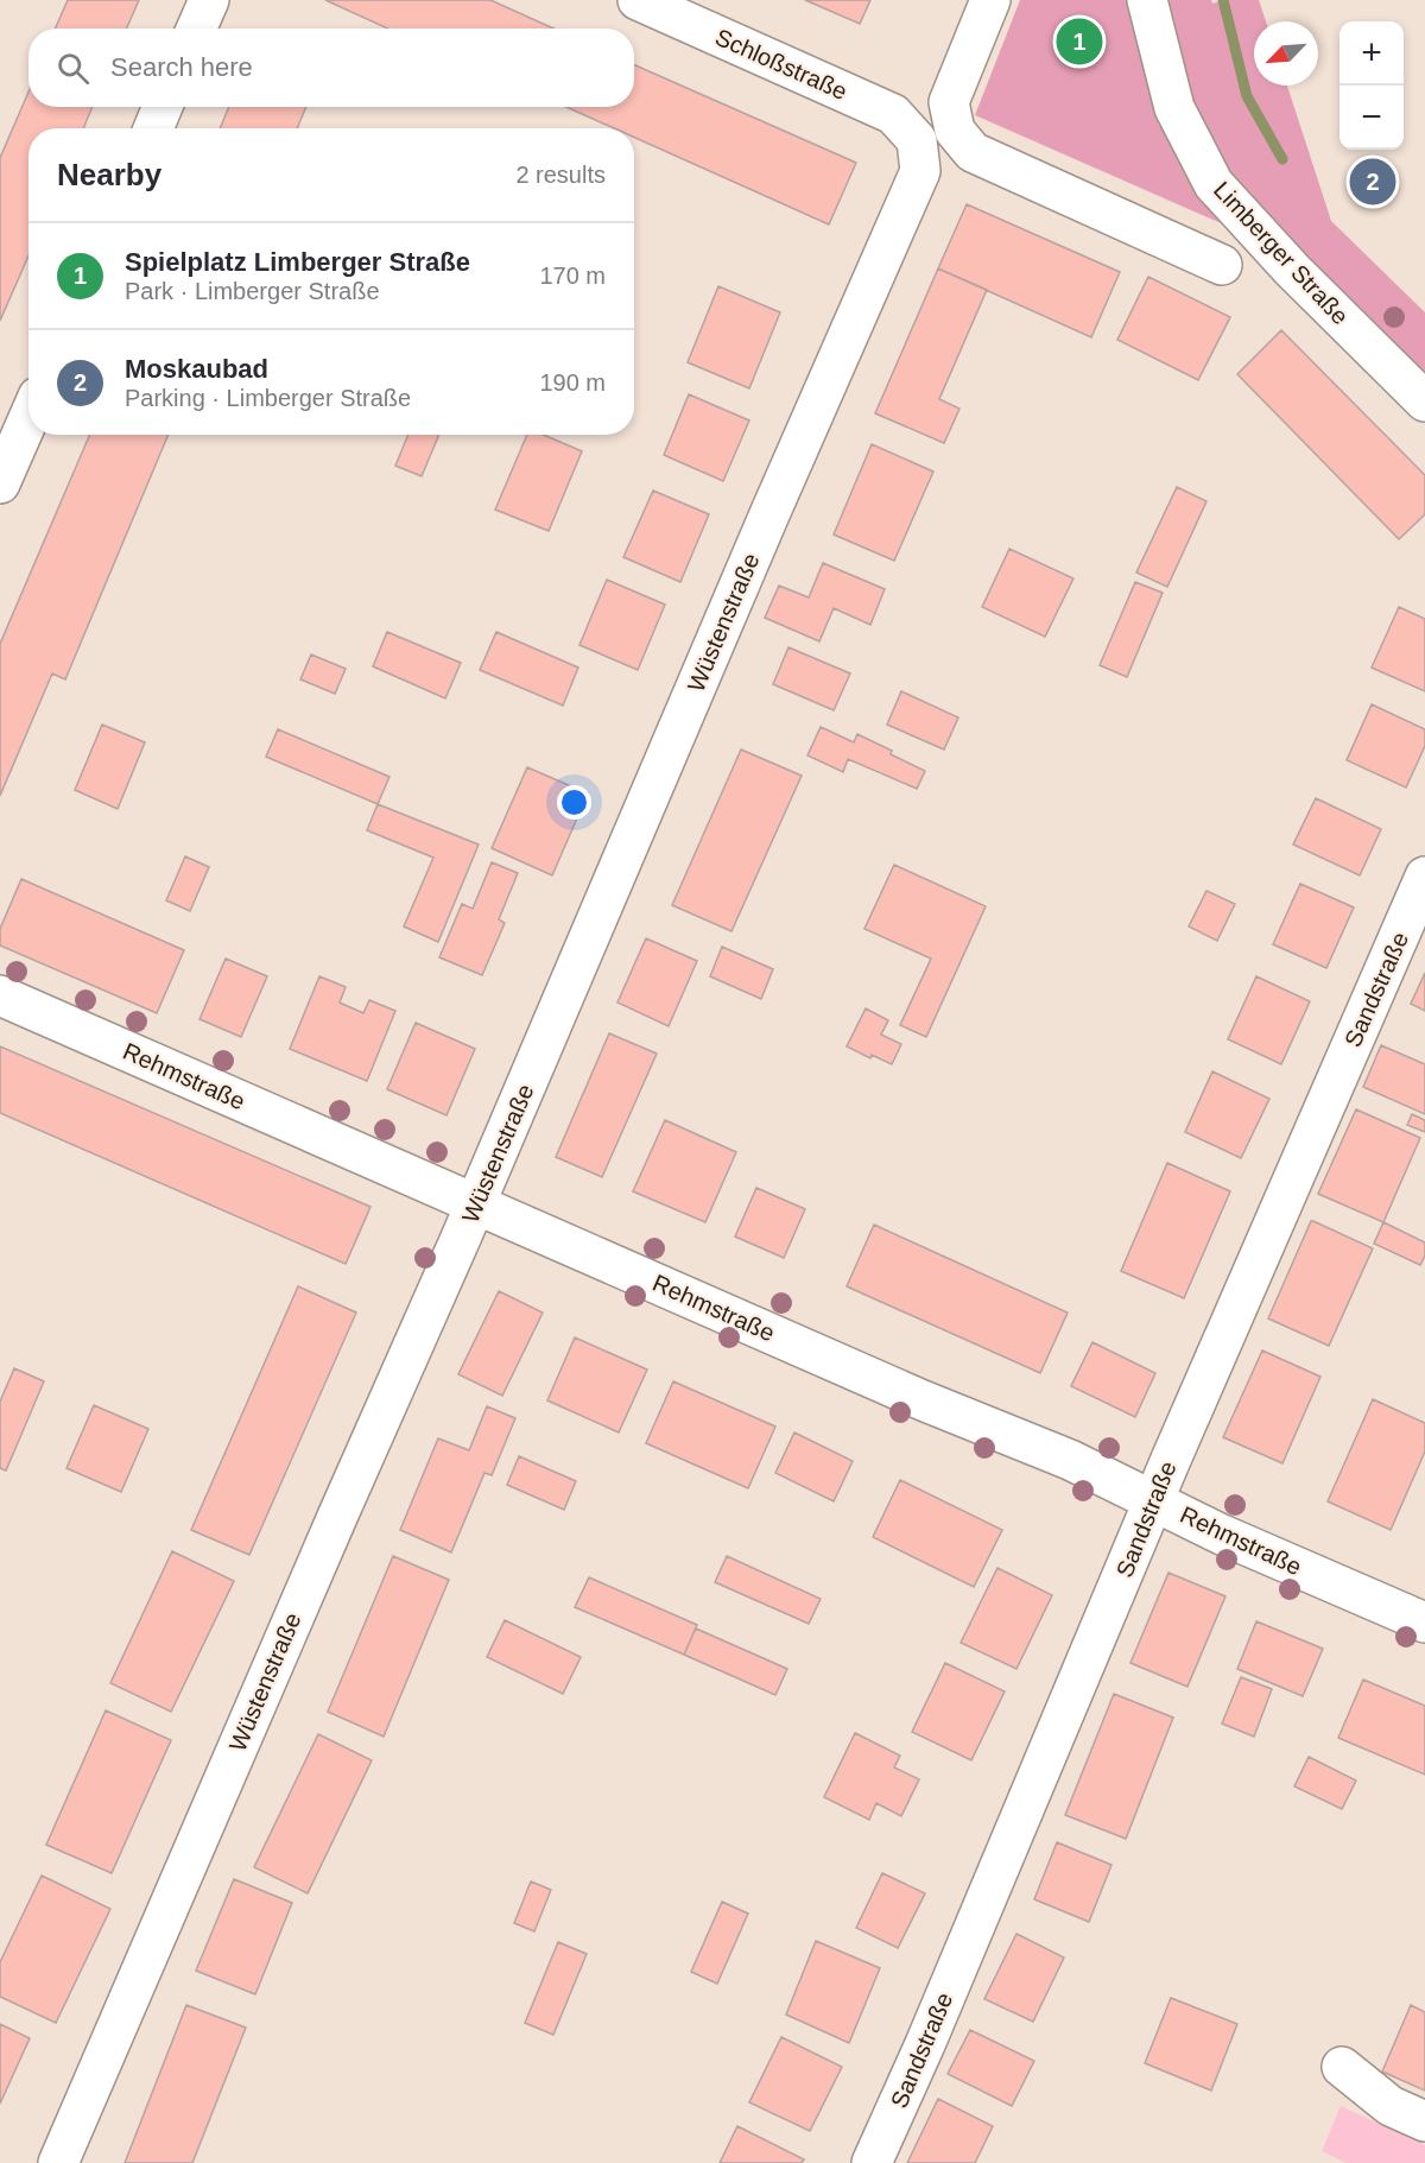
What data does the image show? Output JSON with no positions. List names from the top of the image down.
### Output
{
  "streets": {
    "street": [
      "Schloßstraße",
      "Limberger Straße",
      "Wüstenstraße",
      "Sandstraße",
      "Rehmstraße"
    ]
  },
  "crossings": [
    ["Schloßstraße", "Wüstenstraße"],
    ["Wüstenstraße", "Rehmstraße"],
    ["Sandstraße", "Rehmstraße"]
  ],
  "north": "bottom left",
  "page": {
    "pins": ["1", "2"],
    "map_buttons": ["+", "−"],
    "search": "Search here",
    "heading": ["Nearby", "2 results"],
    "list": [
      {
        "mark": "1",
        "name": "Spielplatz Limberger Straße",
        "note": "Park · Limberger Straße",
        "value": "170 m"
      },
      {
        "mark": "2",
        "name": "Moskaubad",
        "note": "Parking · Limberger Straße",
        "value": "190 m"
      }
    ]
  }
}
